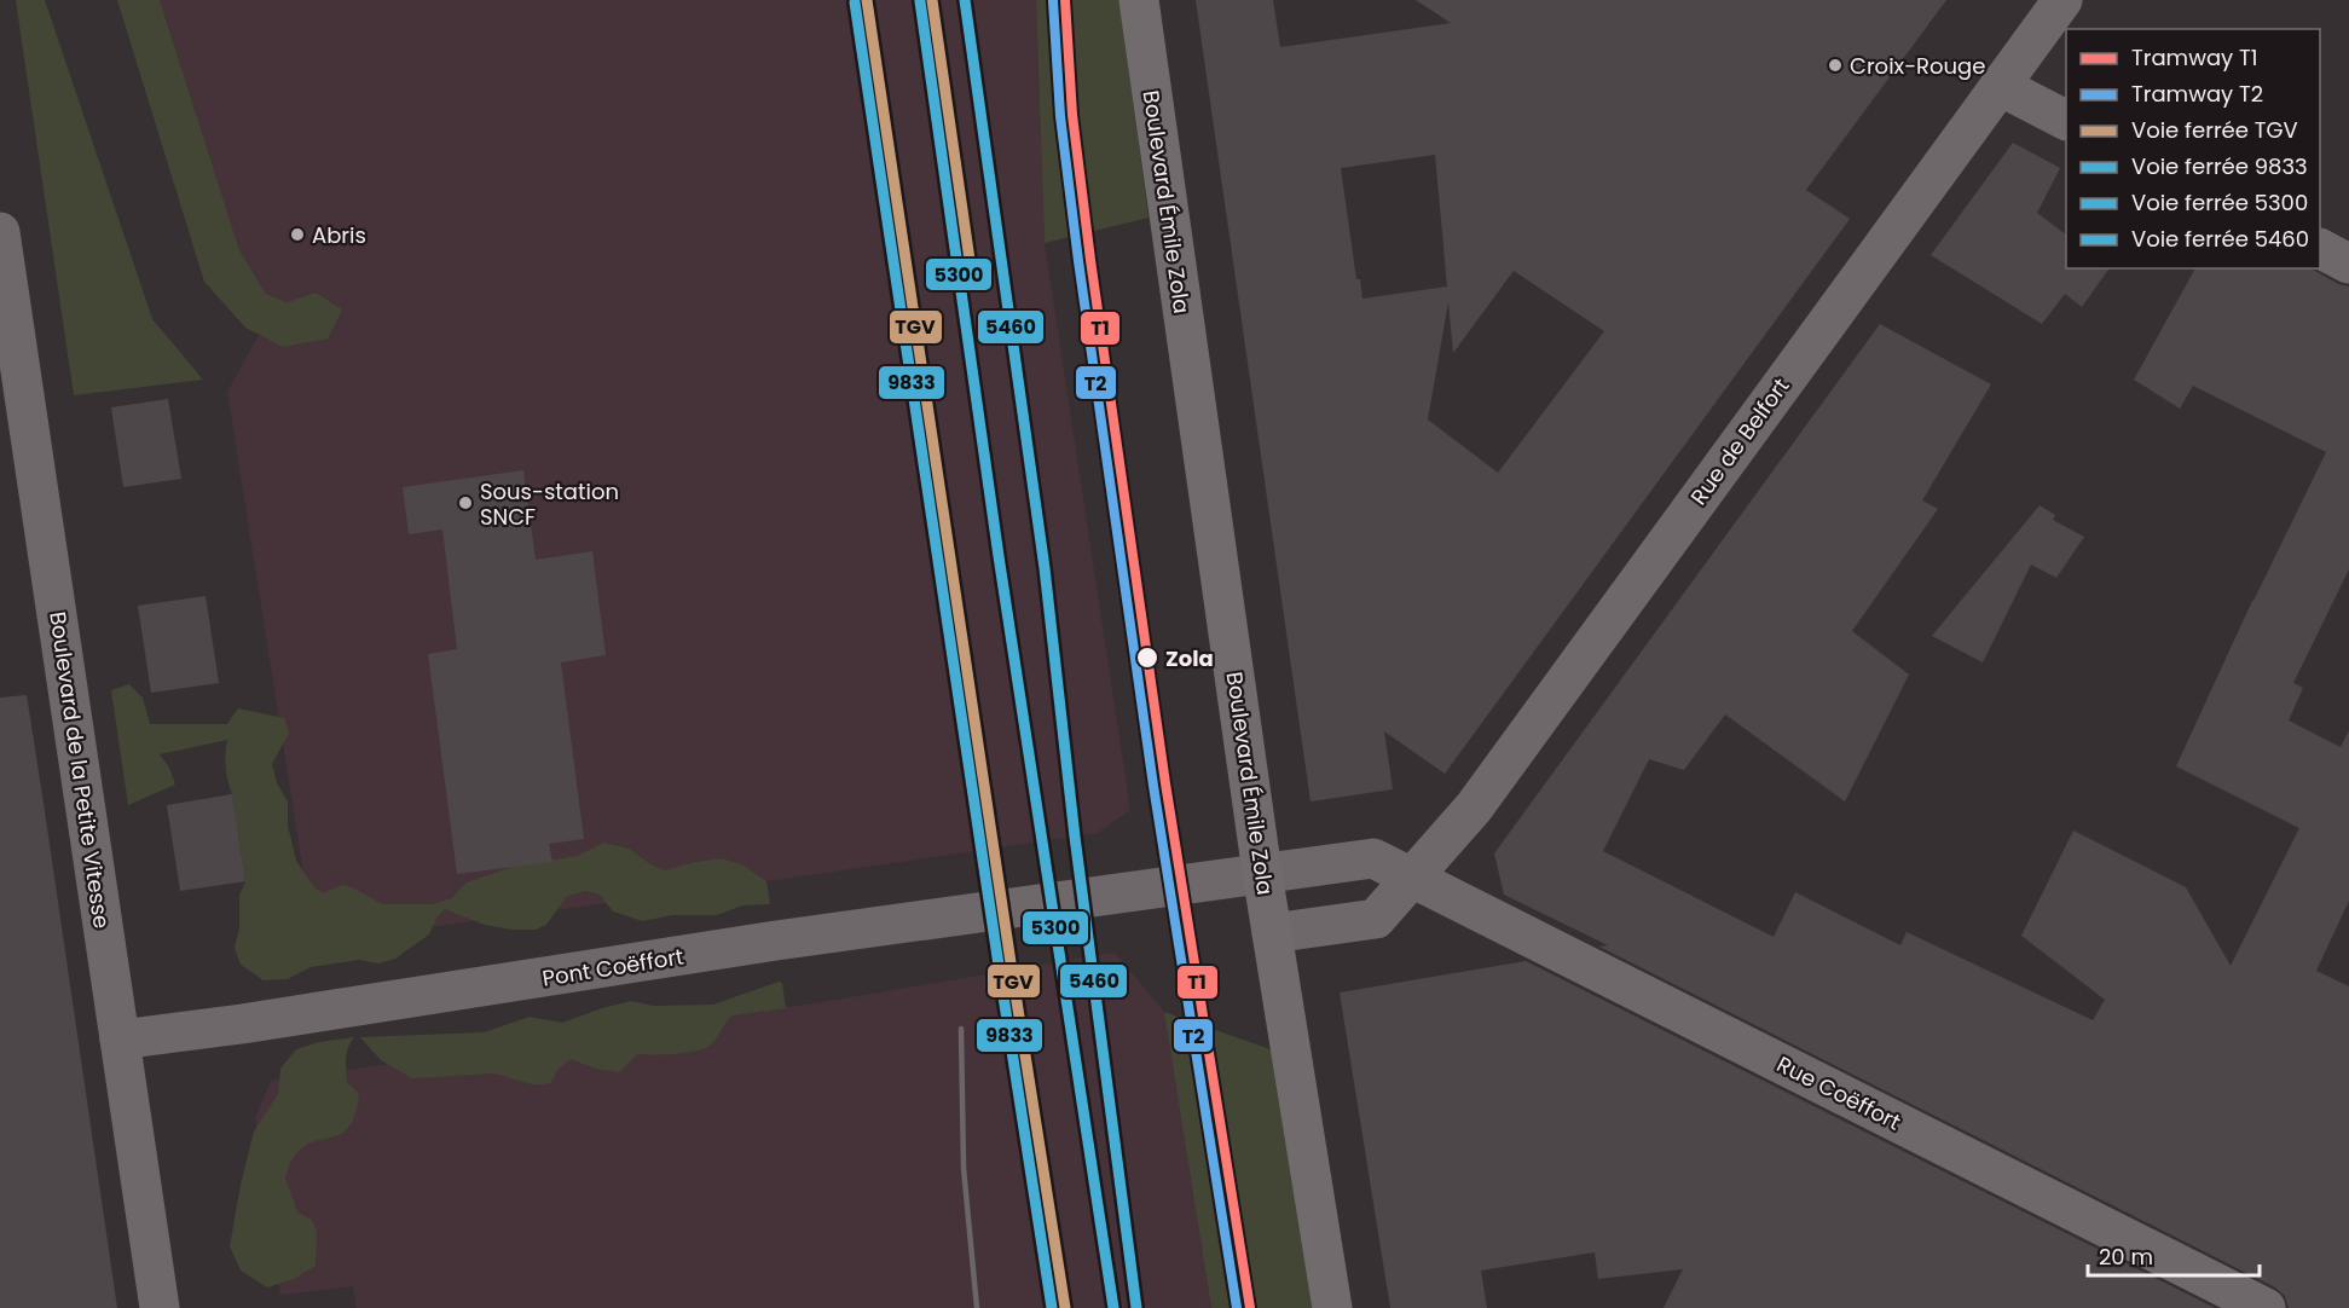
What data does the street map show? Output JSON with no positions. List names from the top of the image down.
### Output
{
  "streets": {
    "main road": ["Boulevard Émile Zola"],
    "street": [
      "Rue de Belfort",
      "Boulevard de la Petite Vitesse",
      "Pont Coëffort",
      "Rue Coëffort"
    ]
  },
  "crossings": [
    ["Boulevard Émile Zola", "Rue de Belfort"],
    ["Boulevard Émile Zola", "Pont Coëffort"],
    ["Boulevard Émile Zola", "Rue Coëffort"],
    ["Rue de Belfort", "Rue Coëffort"],
    ["Boulevard de la Petite Vitesse", "Pont Coëffort"],
    ["Pont Coëffort", "Rue Coëffort"]
  ],
  "places": [
    "Croix-Rouge",
    "Abris",
    "Sous-station SNCF",
    "Zola"
  ],
  "lines": [
    "tram line T1",
    "rail line TGV",
    "rail line 5460",
    "tram line T2",
    "rail line 5300",
    "rail line 9833"
  ],
  "legend": [
    "Tramway T1",
    "Tramway T2",
    "Voie ferrée TGV",
    "Voie ferrée 9833",
    "Voie ferrée 5300",
    "Voie ferrée 5460"
  ],
  "scale_bar": "20 m"
}
